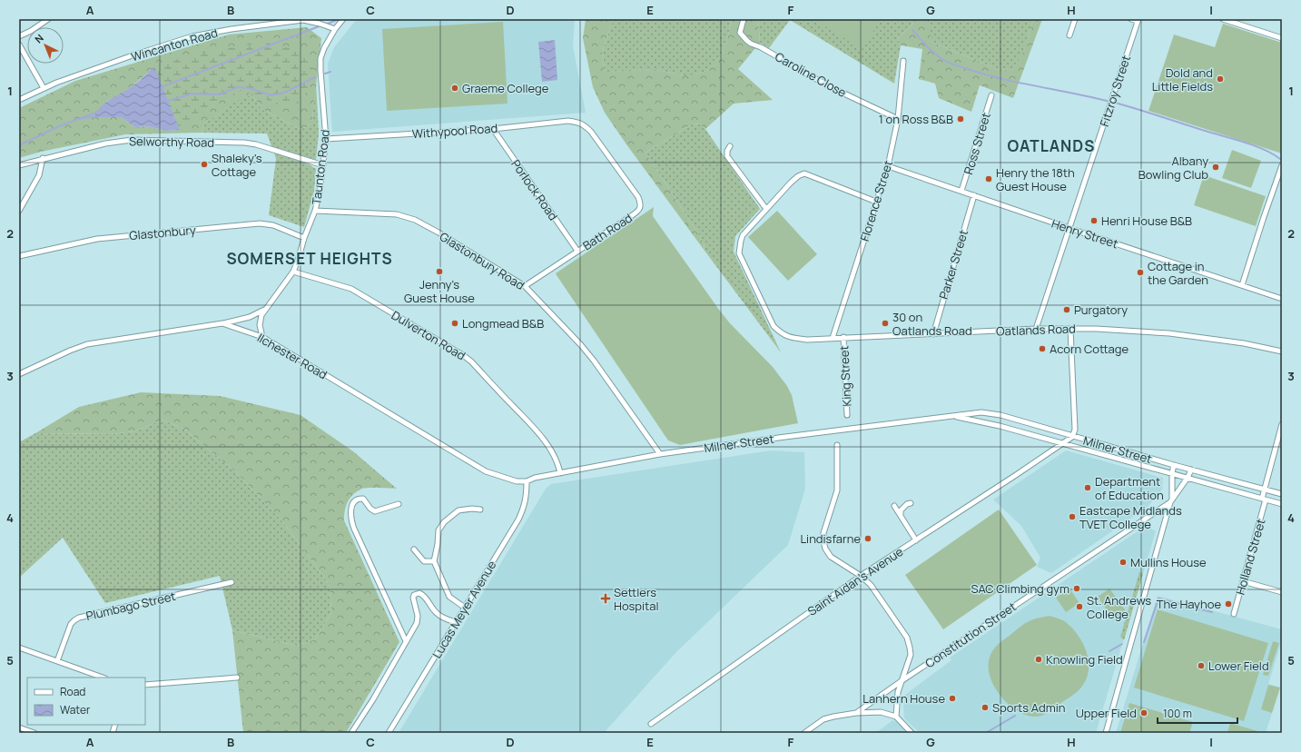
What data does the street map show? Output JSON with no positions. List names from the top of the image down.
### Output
{
  "streets": {
    "street": [
      "Wincanton Road",
      "Caroline Close",
      "Fitzroy Street",
      "Withypool Road",
      "Selworthy Road",
      "Ross Street",
      "Taunton Road",
      "Porlock Road",
      "Florence Street",
      "Bath Road",
      "Glastonbury",
      "Henry Street",
      "Glastonbury Road",
      "Parker Street",
      "Oatlands Road",
      "Dulverton Road",
      "Ilchester Road",
      "King Street",
      "Milner Street",
      "Holland Street",
      "Saint Aidan's Avenue",
      "Plumbago Street",
      "Lucas Meyer Avenue",
      "Constitution Street"
    ]
  },
  "crossings": [
    ["Wincanton Road", "Taunton Road"],
    ["Caroline Close", "Florence Street"],
    ["Fitzroy Street", "Henry Street"],
    ["Fitzroy Street", "Oatlands Road"],
    ["Withypool Road", "Taunton Road"],
    ["Withypool Road", "Porlock Road"],
    ["Withypool Road", "Bath Road"],
    ["Selworthy Road", "Taunton Road"],
    ["Ross Street", "Henry Street"],
    ["Taunton Road", "Glastonbury"],
    ["Taunton Road", "Glastonbury Road"],
    ["Taunton Road", "Dulverton Road"],
    ["Taunton Road", "Ilchester Road"],
    ["Porlock Road", "Bath Road"],
    ["Florence Street", "Henry Street"],
    ["Florence Street", "Oatlands Road"],
    ["Bath Road", "Glastonbury Road"],
    ["Henry Street", "Parker Street"],
    ["Glastonbury Road", "Milner Street"],
    ["Parker Street", "Oatlands Road"],
    ["Oatlands Road", "King Street"],
    ["Dulverton Road", "Milner Street"],
    ["Ilchester Road", "Milner Street"],
    ["Ilchester Road", "Lucas Meyer Avenue"],
    ["Milner Street", "Holland Street"],
    ["Milner Street", "Saint Aidan's Avenue"],
    ["Milner Street", "Lucas Meyer Avenue"]
  ],
  "districts": ["OATLANDS", "SOMERSET HEIGHTS"],
  "places": {
    "other": [
      "Dold and Little Fields",
      "Graeme College",
      "1 on Ross B&B",
      "Shaleky's Cottage",
      "Albany Bowling Club",
      "Henry the 18th Guest House",
      "Henri House B&B",
      "Jenny's Guest House",
      "Cottage in the Garden",
      "Purgatory",
      "Longmead B&B",
      "30 on Oatlands Road",
      "Acorn Cottage",
      "Department of Education",
      "Eastcape Midlands TVET College",
      "Lindisfarne",
      "Mullins House",
      "SAC Climbing gym",
      "The Hayhoe",
      "St. Andrews College",
      "Knowling Field",
      "Lower Field",
      "Lanhern House",
      "Sports Admin",
      "Upper Field"
    ],
    "health": ["Settlers Hospital"]
  },
  "legend": ["Road", "Water"],
  "scale_bar": "100 m",
  "north": "top left",
  "grid": {
    "columns": [
      "A",
      "B",
      "C",
      "D",
      "E",
      "F",
      "G",
      "H",
      "I"
    ],
    "rows": [
      "1",
      "2",
      "3",
      "4",
      "5"
    ]
  }
}
